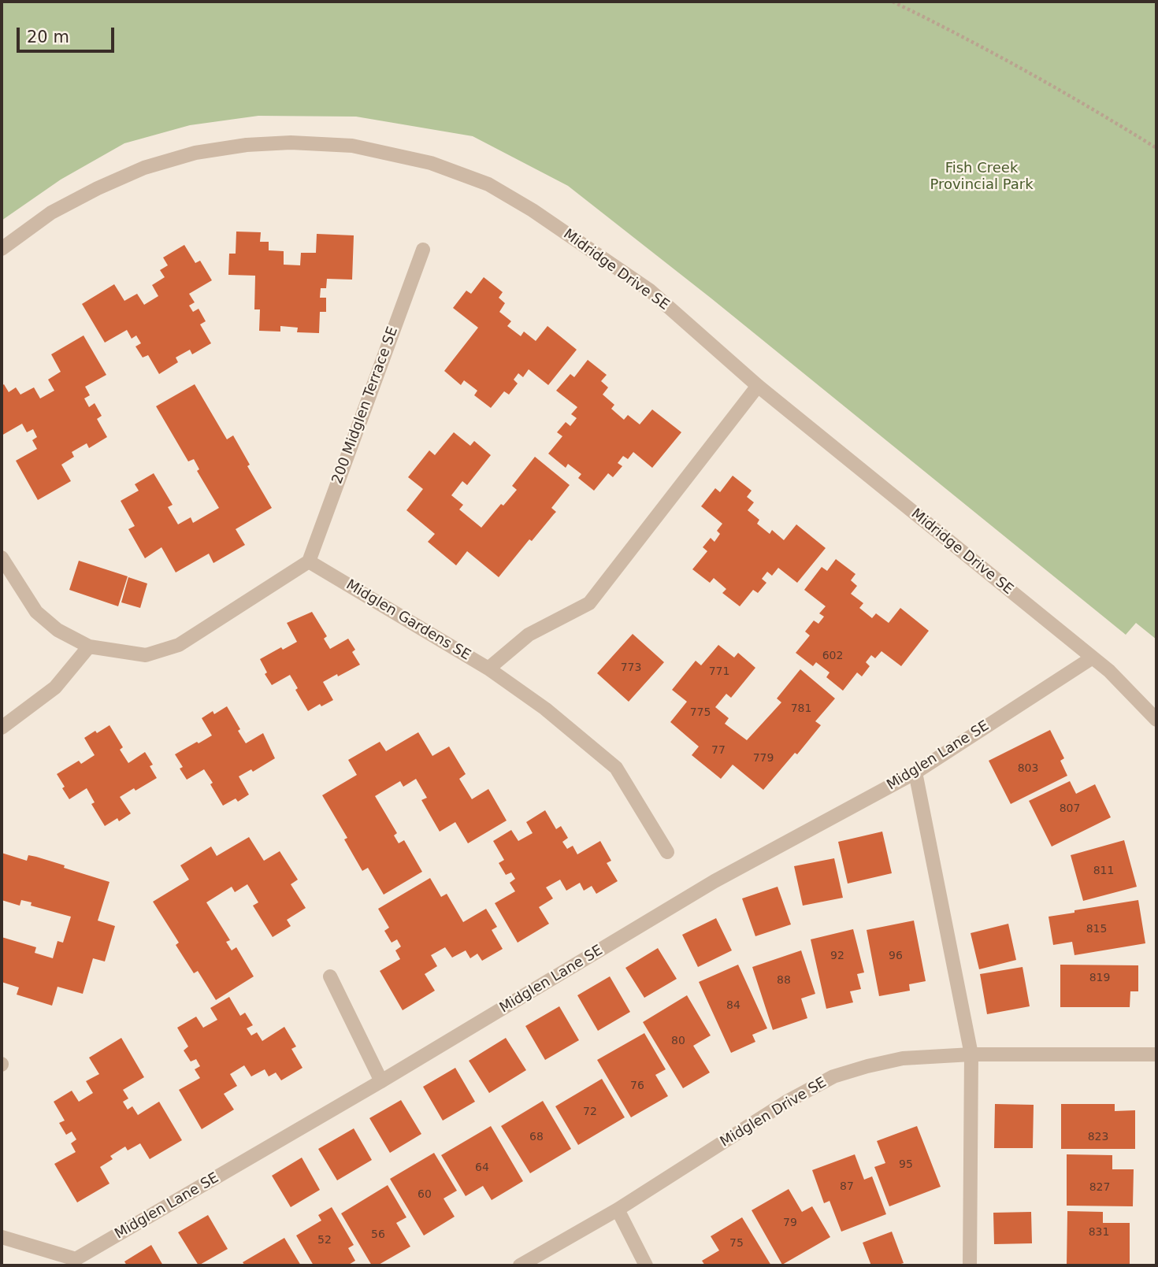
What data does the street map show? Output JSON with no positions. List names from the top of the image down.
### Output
{
  "streets": {
    "street": [
      "Midridge Drive SE",
      "200 Midglen Terrace SE",
      "Midglen Gardens SE",
      "Midglen Lane SE",
      "Midglen Drive SE"
    ]
  },
  "crossings": [
    ["Midridge Drive SE", "Midglen Lane SE"],
    ["200 Midglen Terrace SE", "Midglen Gardens SE"]
  ],
  "parks": ["Fish Creek Provincial Park"],
  "house_numbers": [
    "602",
    "773",
    "771",
    "781",
    "775",
    "77",
    "779",
    "803",
    "807",
    "811",
    "815",
    "92",
    "96",
    "819",
    "88",
    "84",
    "80",
    "76",
    "72",
    "68",
    "823",
    "95",
    "64",
    "87",
    "827",
    "60",
    "79",
    "831",
    "56",
    "52",
    "75"
  ],
  "scale_bar": "20 m"
}
